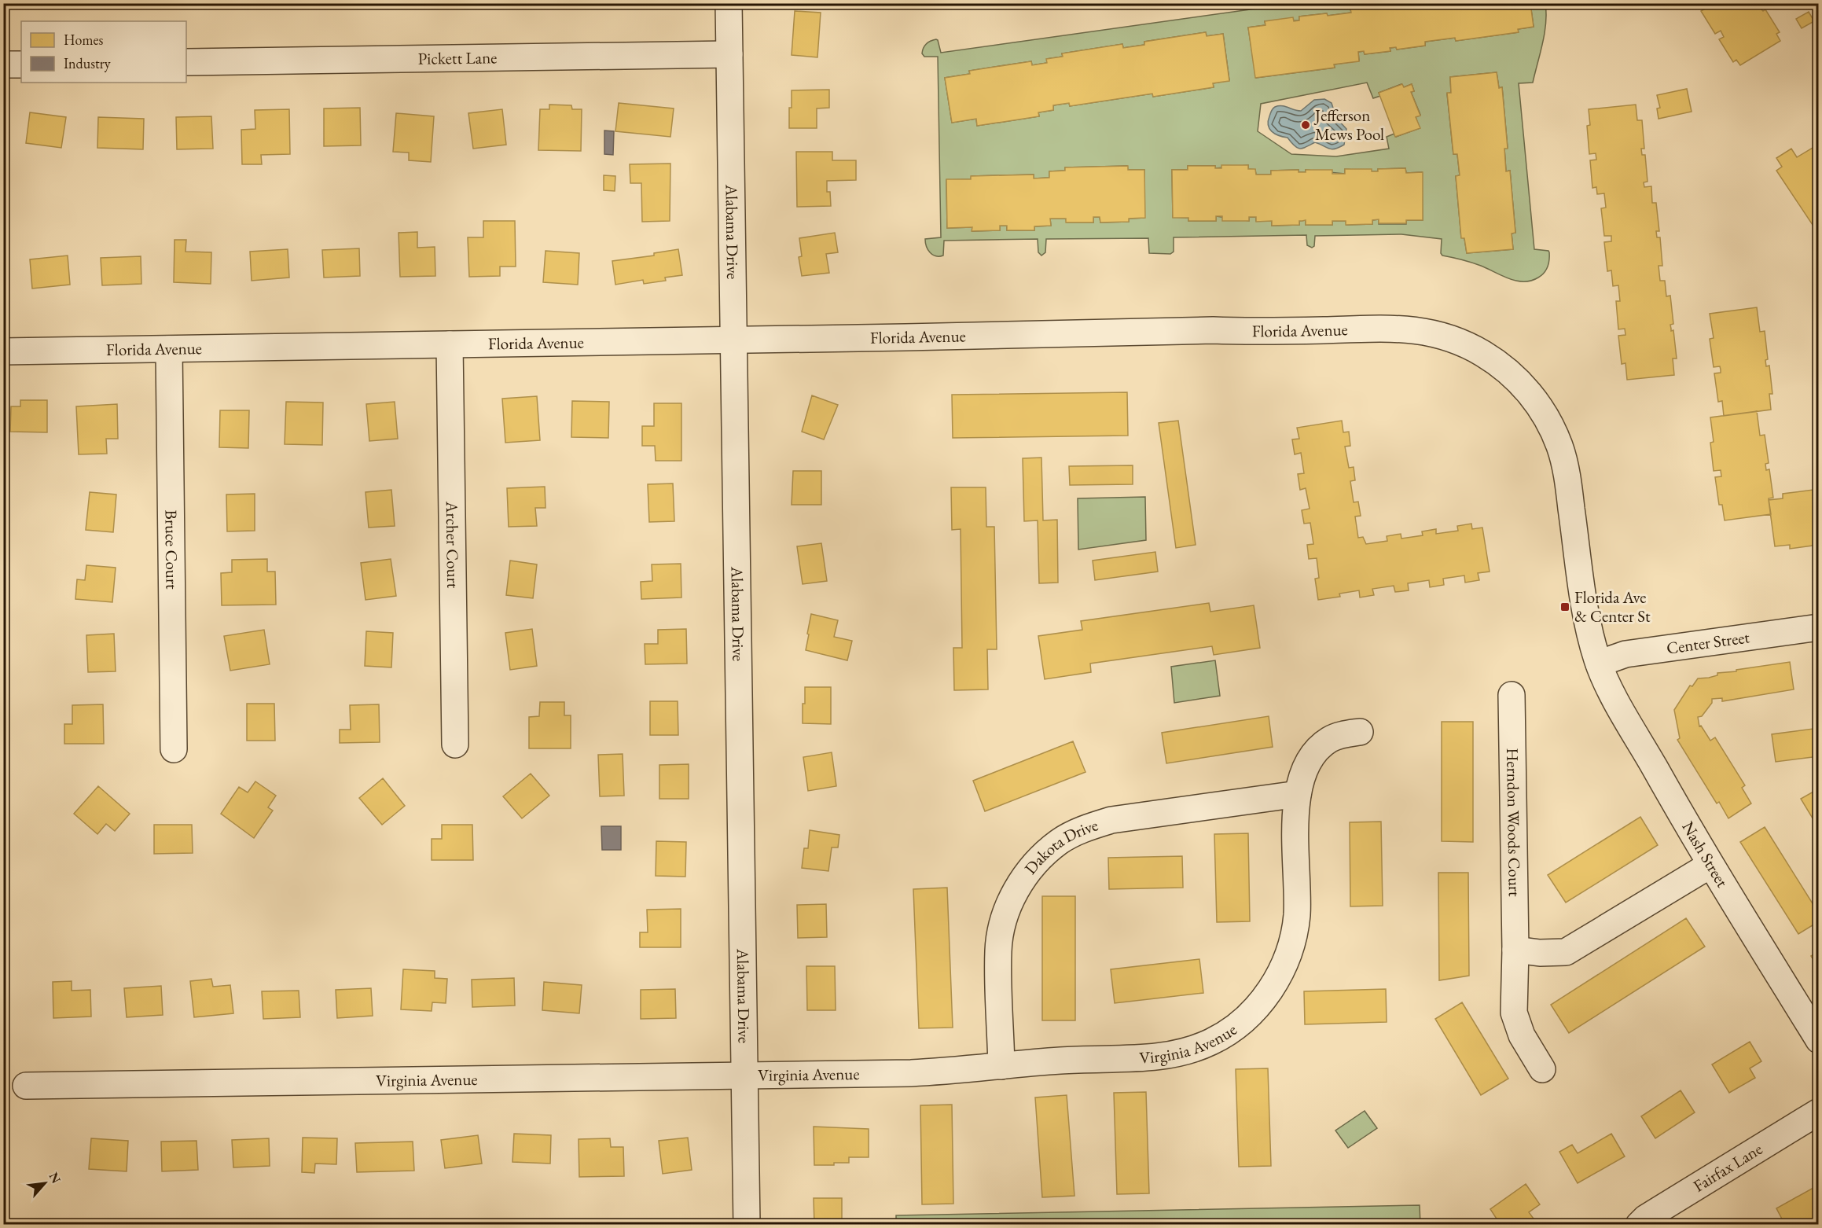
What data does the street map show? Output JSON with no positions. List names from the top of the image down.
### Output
{
  "streets": {
    "street": [
      "Pickett Lane",
      "Alabama Drive",
      "Florida Avenue",
      "Archer Court",
      "Bruce Court",
      "Center Street",
      "Herndon Woods Court",
      "Dakota Drive",
      "Nash Street",
      "Virginia Avenue",
      "Fairfax Lane"
    ]
  },
  "crossings": [
    ["Pickett Lane", "Alabama Drive"],
    ["Alabama Drive", "Florida Avenue"],
    ["Alabama Drive", "Virginia Avenue"],
    ["Florida Avenue", "Archer Court"],
    ["Florida Avenue", "Bruce Court"],
    ["Florida Avenue", "Center Street"],
    ["Florida Avenue", "Nash Street"],
    ["Center Street", "Nash Street"],
    ["Dakota Drive", "Virginia Avenue"]
  ],
  "places": {
    "other": ["Jefferson Mews Pool"],
    "transit": ["Florida Ave & Center St"]
  },
  "legend": ["Homes", "Industry"],
  "north": "top right"
}
